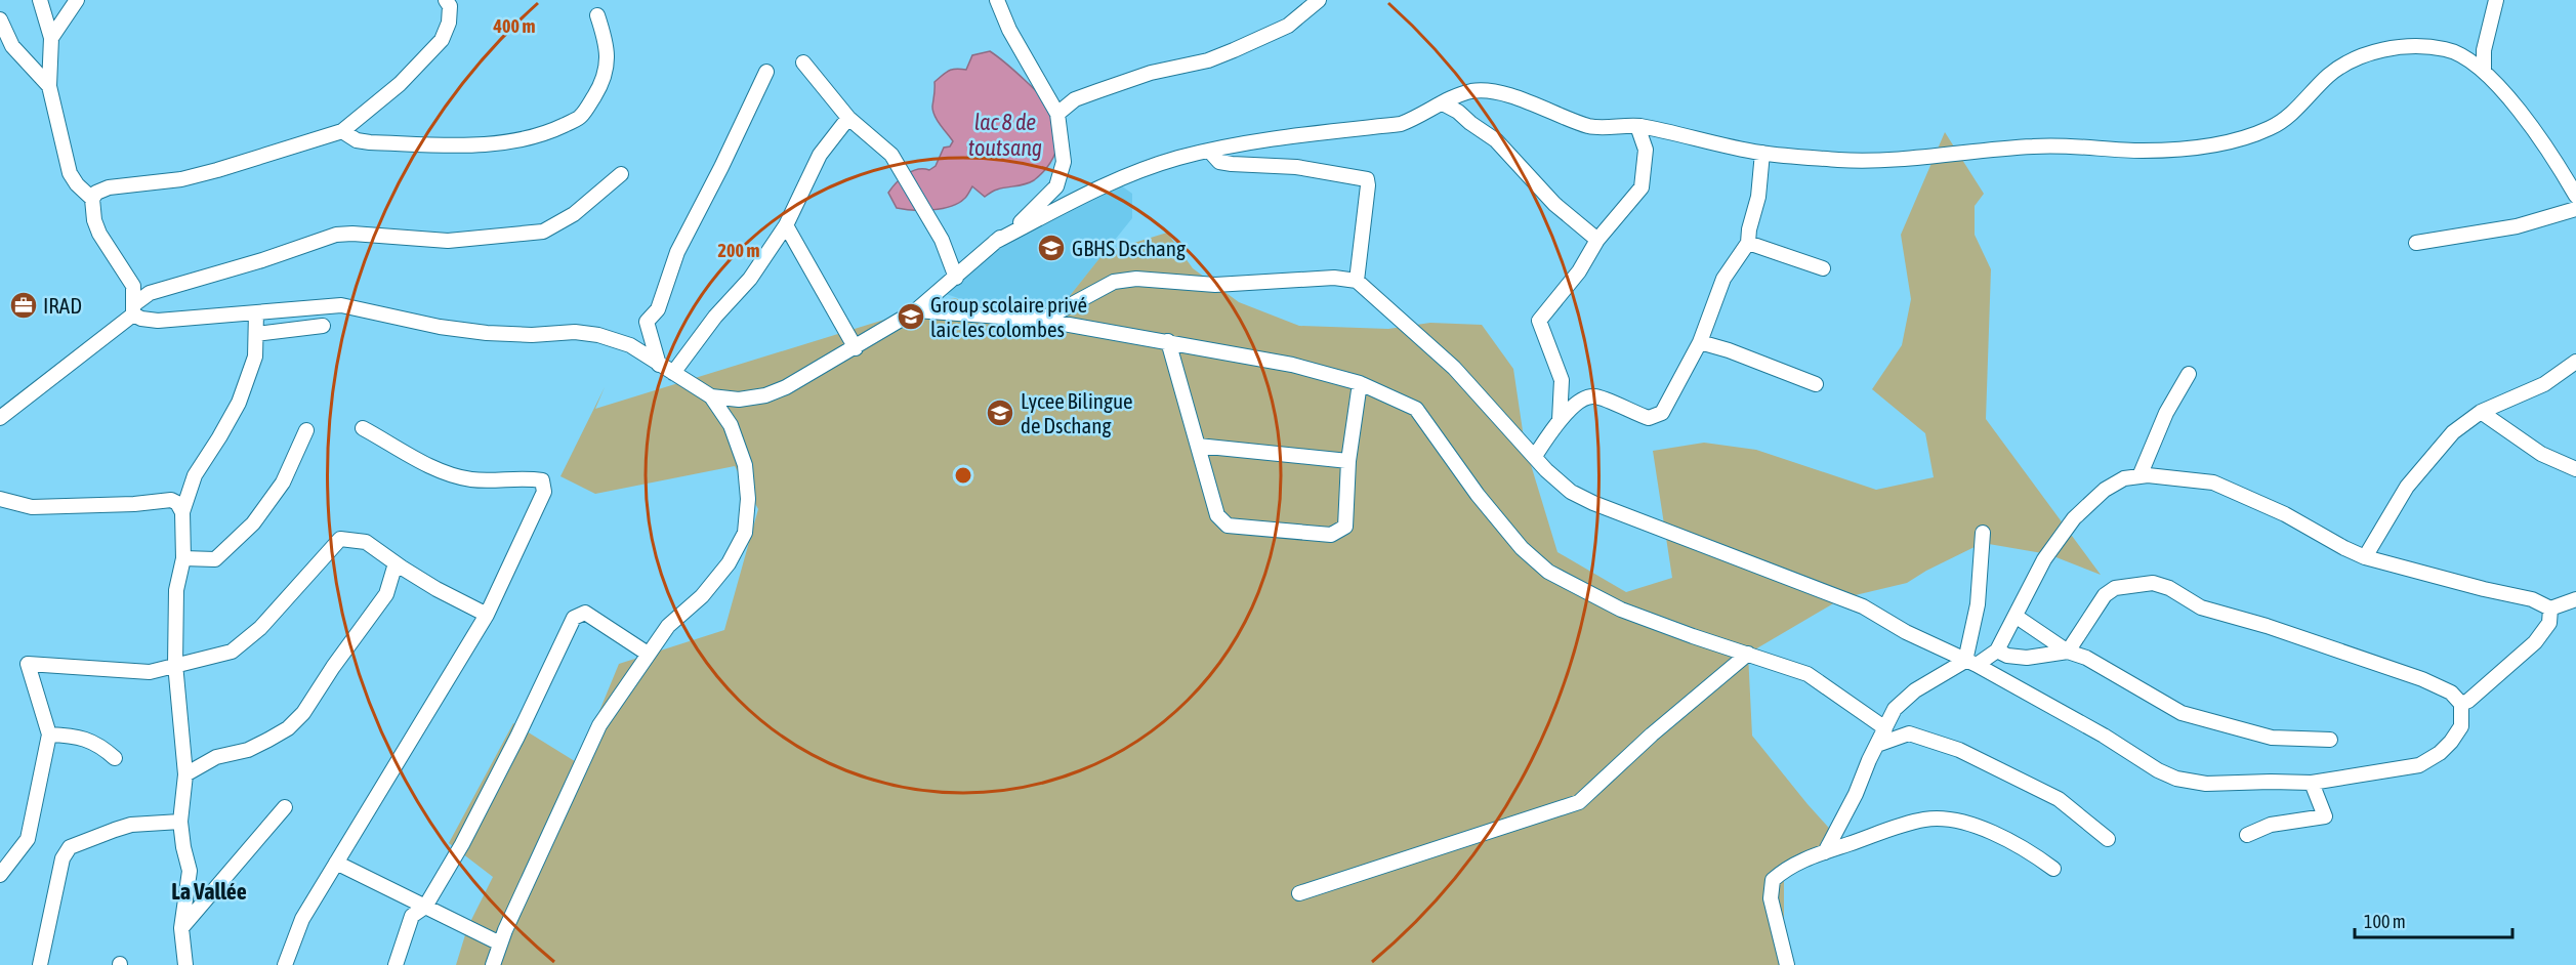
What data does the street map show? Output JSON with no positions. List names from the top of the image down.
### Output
{
  "districts": ["La Vallée"],
  "water": ["lac 8 de toutsang"],
  "places": {
    "school or university": ["GBHS Dschang", "Group scolaire privé laic les colombes", "Lycee Bilingue de Dschang"],
    "office": ["IRAD"]
  },
  "scale_bar": "100 m",
  "rings": ["400 m", "200 m"]
}
